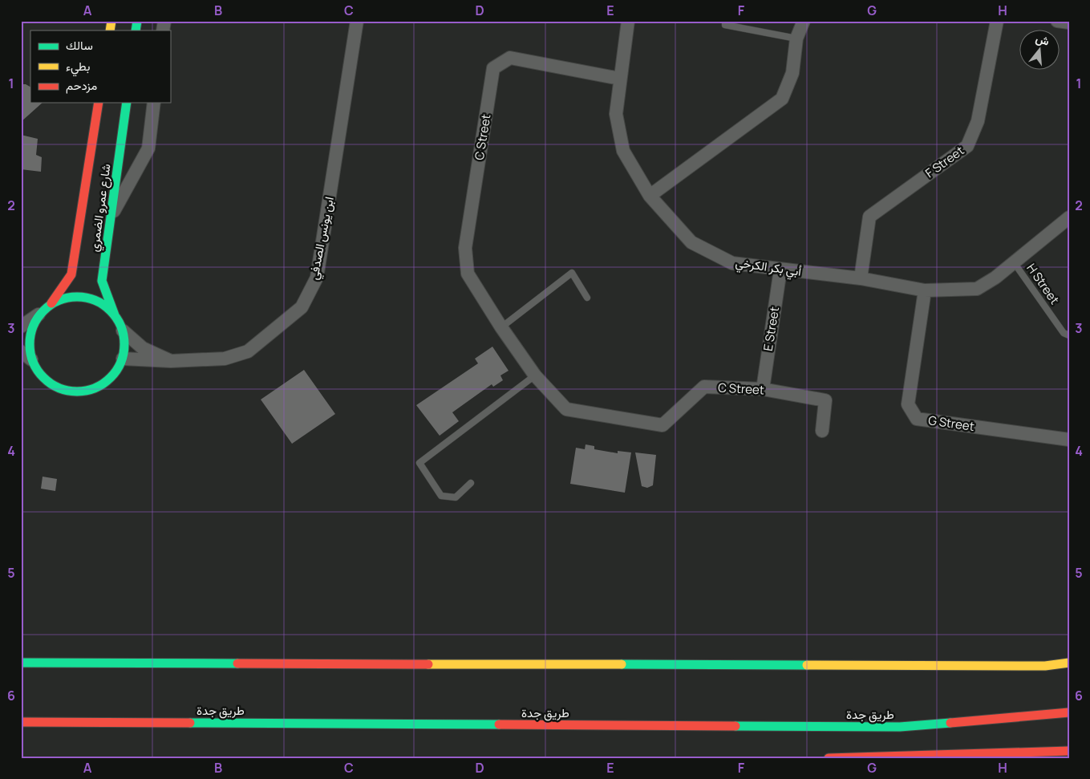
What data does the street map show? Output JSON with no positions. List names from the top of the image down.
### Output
{
  "streets": {
    "main road": ["شارع عمرو الضمري", "طريق جدة"],
    "street": [
      "C Street",
      "F Street",
      "ابن يونس الصدفي",
      "أبي بكر الكرخي",
      "E Street",
      "G Street"
    ],
    "lane": ["H Street"]
  },
  "crossings": [
    ["C Street", "أبي بكر الكرخي"],
    ["C Street", "E Street"],
    ["F Street", "أبي بكر الكرخي"],
    ["شارع عمرو الضمري", "ابن يونس الصدفي"],
    ["أبي بكر الكرخي", "H Street"],
    ["أبي بكر الكرخي", "E Street"],
    ["أبي بكر الكرخي", "G Street"]
  ],
  "legend": ["سالك", "بطيء", "مزدحم"],
  "north": "top",
  "grid": {
    "columns": [
      "A",
      "B",
      "C",
      "D",
      "E",
      "F",
      "G",
      "H"
    ],
    "rows": [
      "1",
      "2",
      "3",
      "4",
      "5",
      "6"
    ]
  }
}
